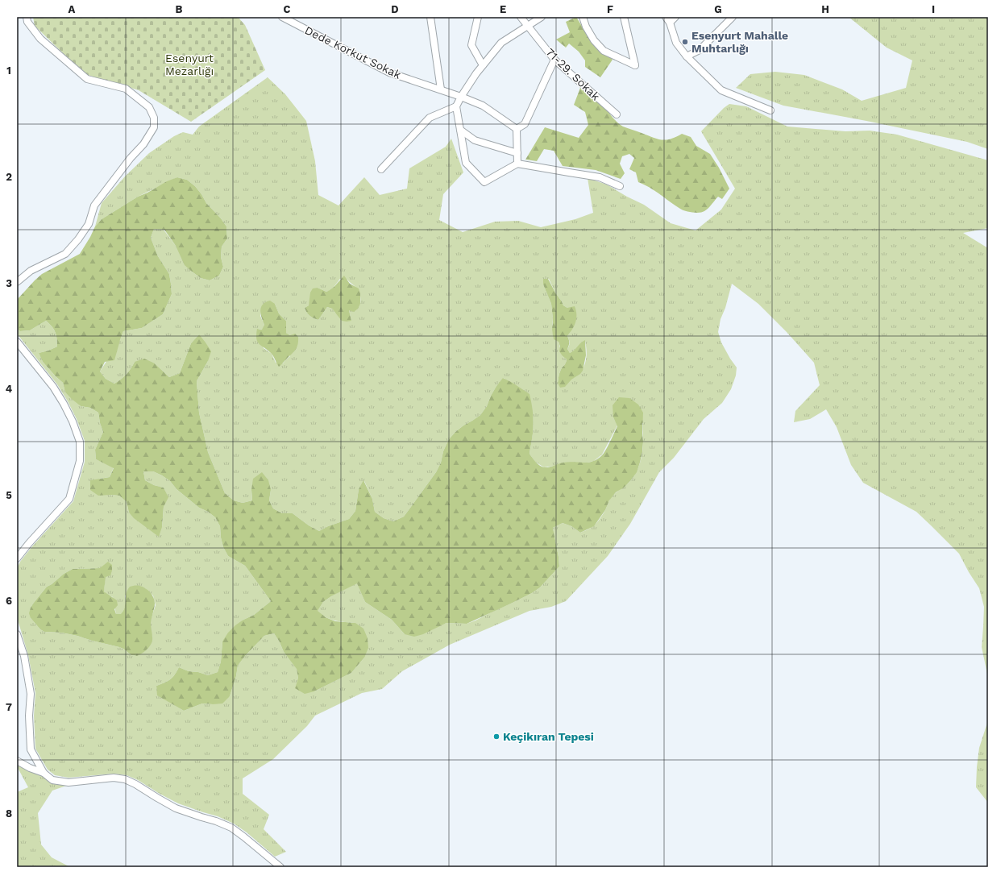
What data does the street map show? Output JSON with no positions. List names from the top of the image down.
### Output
{
  "streets": {
    "street": ["Dede Korkut Sokak", "71-29. Sokak"]
  },
  "parks": ["Esenyurt Mezarlığı"],
  "places": ["Esenyurt Mahalle Muhtarlığı", "Keçikıran Tepesi"],
  "grid": {
    "columns": [
      "A",
      "B",
      "C",
      "D",
      "E",
      "F",
      "G",
      "H",
      "I"
    ],
    "rows": [
      "1",
      "2",
      "3",
      "4",
      "5",
      "6",
      "7",
      "8"
    ]
  }
}
